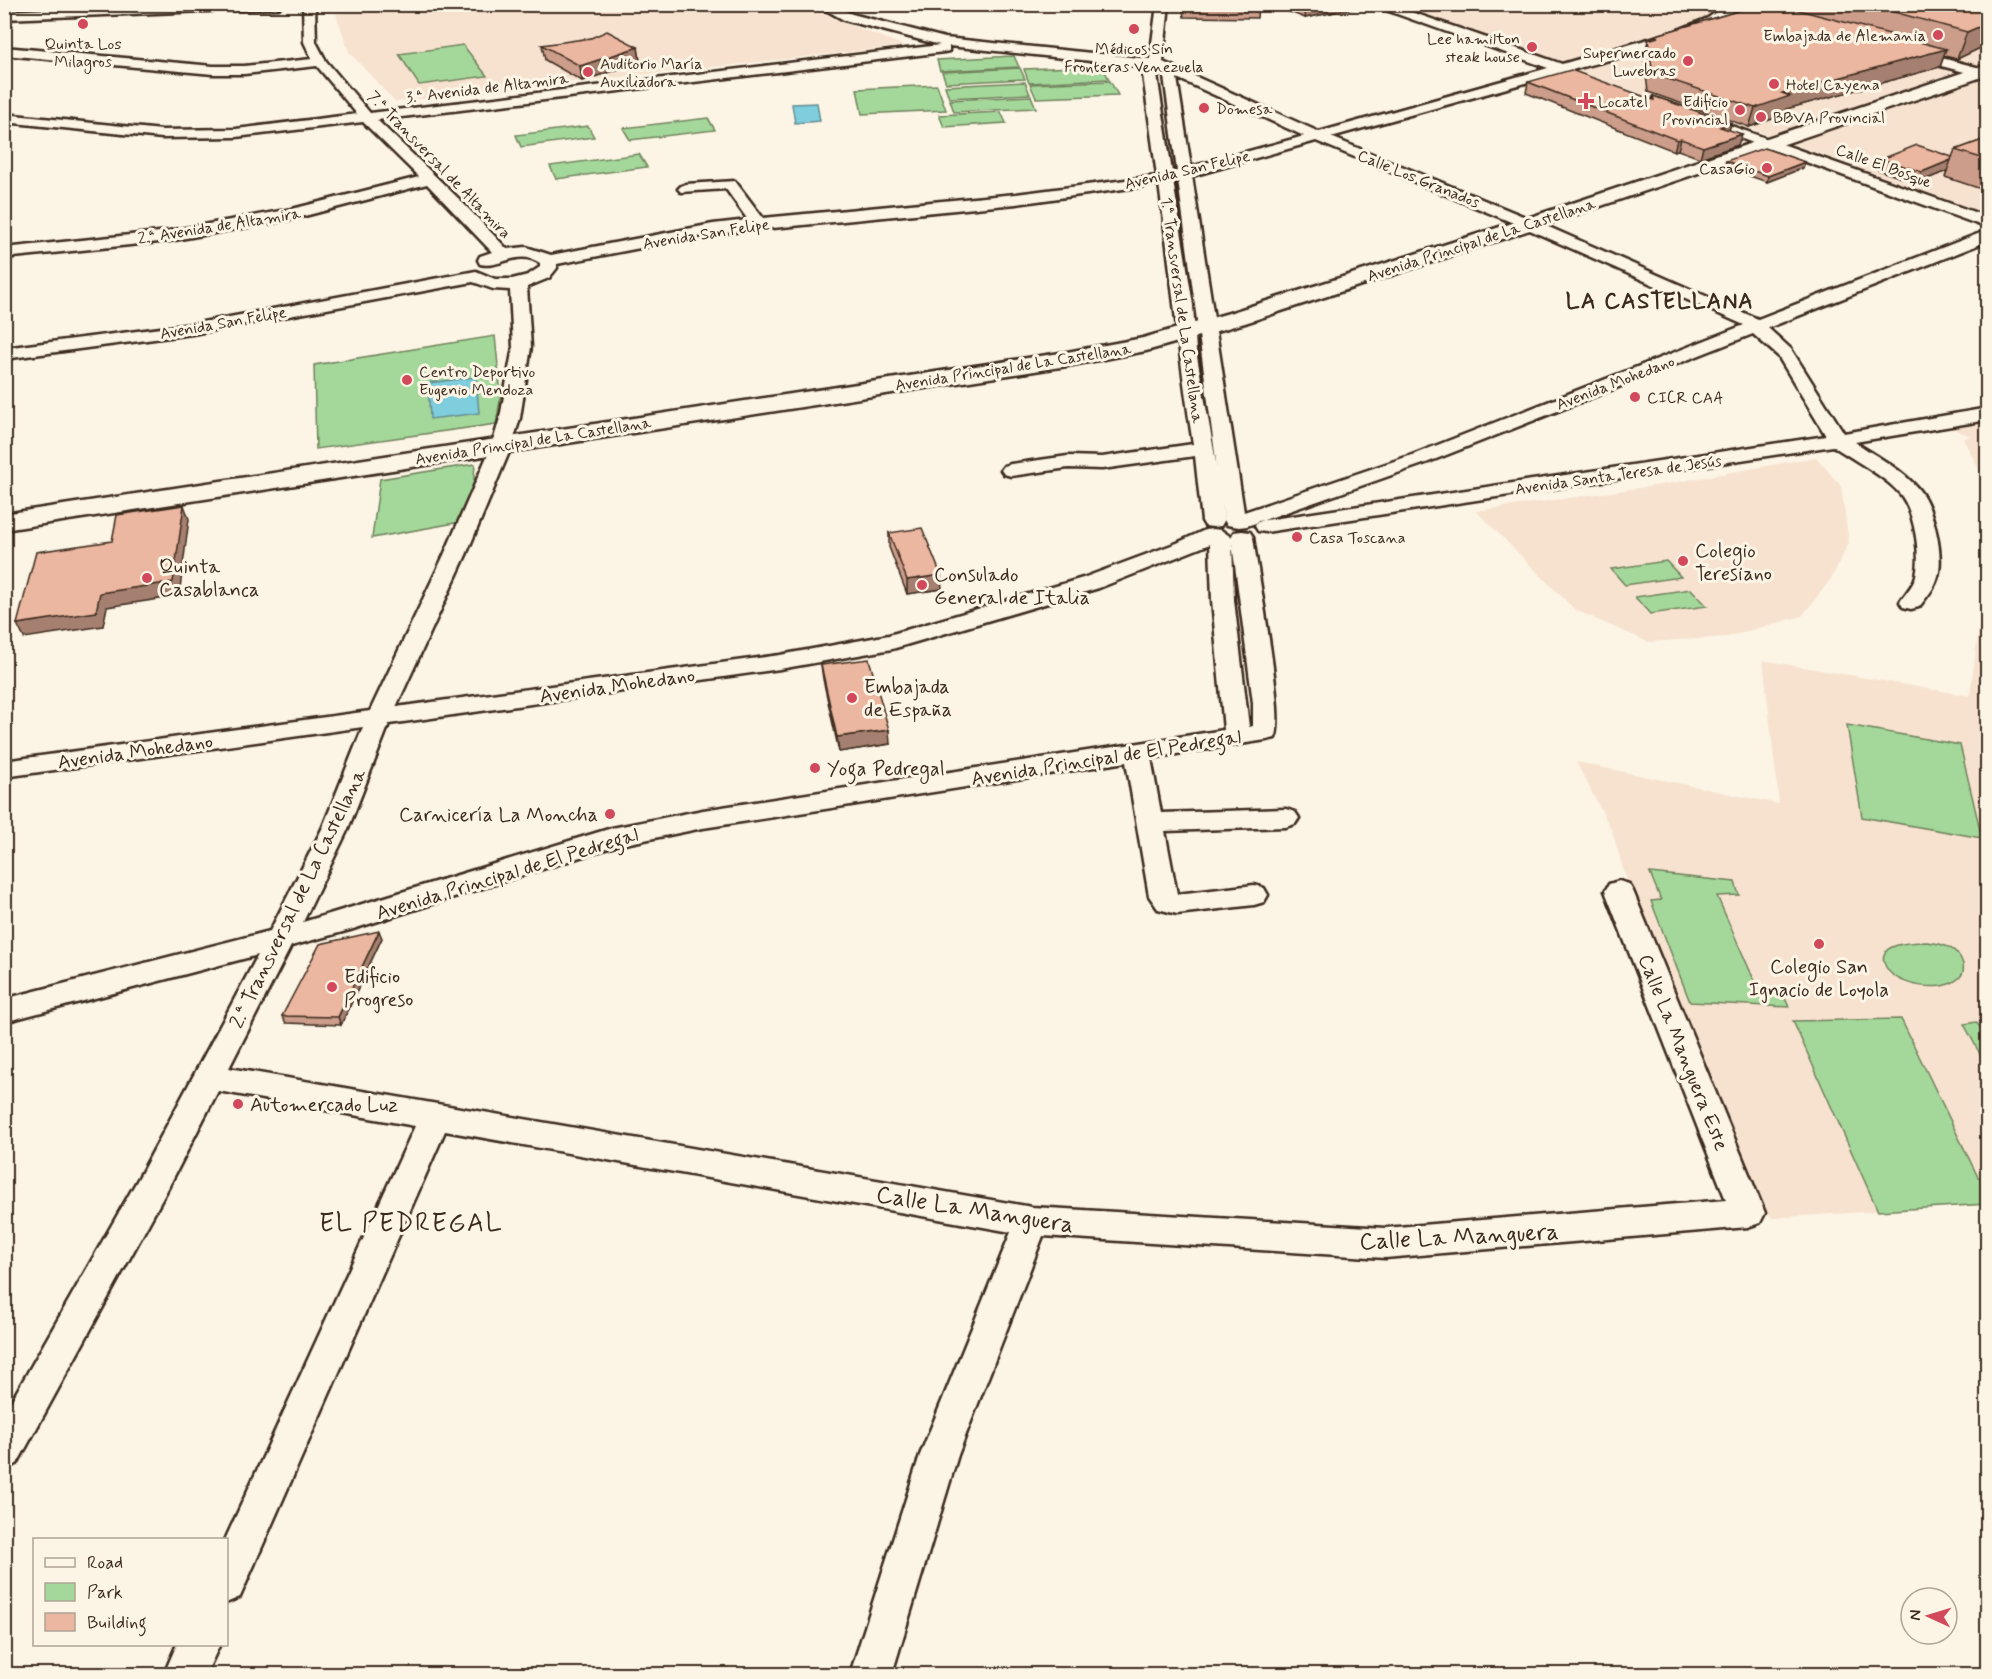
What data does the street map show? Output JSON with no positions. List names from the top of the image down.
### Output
{
  "streets": {
    "street": [
      "3.ª Avenida de Altamira",
      "7.ª Transversal de Altamira",
      "Calle El Bosque",
      "Avenida San Felipe",
      "Calle Los Granados",
      "2.ª Avenida de Altamira",
      "Avenida Principal de La Castellana",
      "1.ª Transversal de La Castellana",
      "Avenida Mohedano",
      "Avenida Santa Teresa de Jesús",
      "Avenida Principal de El Pedregal",
      "2.ª Transversal de La Castellana",
      "Calle La Manguera Este",
      "Calle La Manguera"
    ]
  },
  "crossings": [
    ["3.ª Avenida de Altamira", "7.ª Transversal de Altamira"],
    ["3.ª Avenida de Altamira", "Calle Los Granados"],
    ["7.ª Transversal de Altamira", "2.ª Avenida de Altamira"],
    ["Calle El Bosque", "Avenida Principal de La Castellana"],
    ["Avenida San Felipe", "Calle Los Granados"],
    ["Avenida San Felipe", "1.ª Transversal de La Castellana"],
    ["Calle Los Granados", "Avenida Principal de La Castellana"],
    ["Calle Los Granados", "1.ª Transversal de La Castellana"],
    ["Calle Los Granados", "Avenida Mohedano"],
    ["Calle Los Granados", "Avenida Santa Teresa de Jesús"],
    ["Avenida Principal de La Castellana", "1.ª Transversal de La Castellana"],
    ["Avenida Principal de La Castellana", "2.ª Transversal de La Castellana"],
    ["1.ª Transversal de La Castellana", "Avenida Mohedano"],
    ["1.ª Transversal de La Castellana", "Avenida Santa Teresa de Jesús"],
    ["1.ª Transversal de La Castellana", "Avenida Principal de El Pedregal"],
    ["Avenida Mohedano", "Avenida Santa Teresa de Jesús"],
    ["Avenida Mohedano", "2.ª Transversal de La Castellana"],
    ["Avenida Principal de El Pedregal", "2.ª Transversal de La Castellana"],
    ["2.ª Transversal de La Castellana", "Calle La Manguera"],
    ["Calle La Manguera Este", "Calle La Manguera"]
  ],
  "districts": ["LA CASTELLANA", "EL PEDREGAL"],
  "places": {
    "other": [
      "Quinta Los Milagros",
      "Médicos Sin Fronteras Venezuela",
      "Embajada de Alemania",
      "Lee hamilton steak house",
      "Supermercado Luvebras",
      "Auditorio María Auxiliadora",
      "Hotel Cayena",
      "Domesa",
      "Edificio Provincial",
      "BBVA Provincial",
      "CasaGio",
      "Centro Deportivo Eugenio Mendoza",
      "CICR CAA",
      "Casa Toscana",
      "Colegio Teresiano",
      "Quinta Casablanca",
      "Consulado General de Italia",
      "Embajada de España",
      "Yoga Pedregal",
      "Carnicería La Moncha",
      "Colegio San Ignacio de Loyola",
      "Edificio Progreso",
      "Automercado Luz"
    ],
    "health": ["Locatel"]
  },
  "legend": ["Road", "Park", "Building"],
  "north": "left"
}
